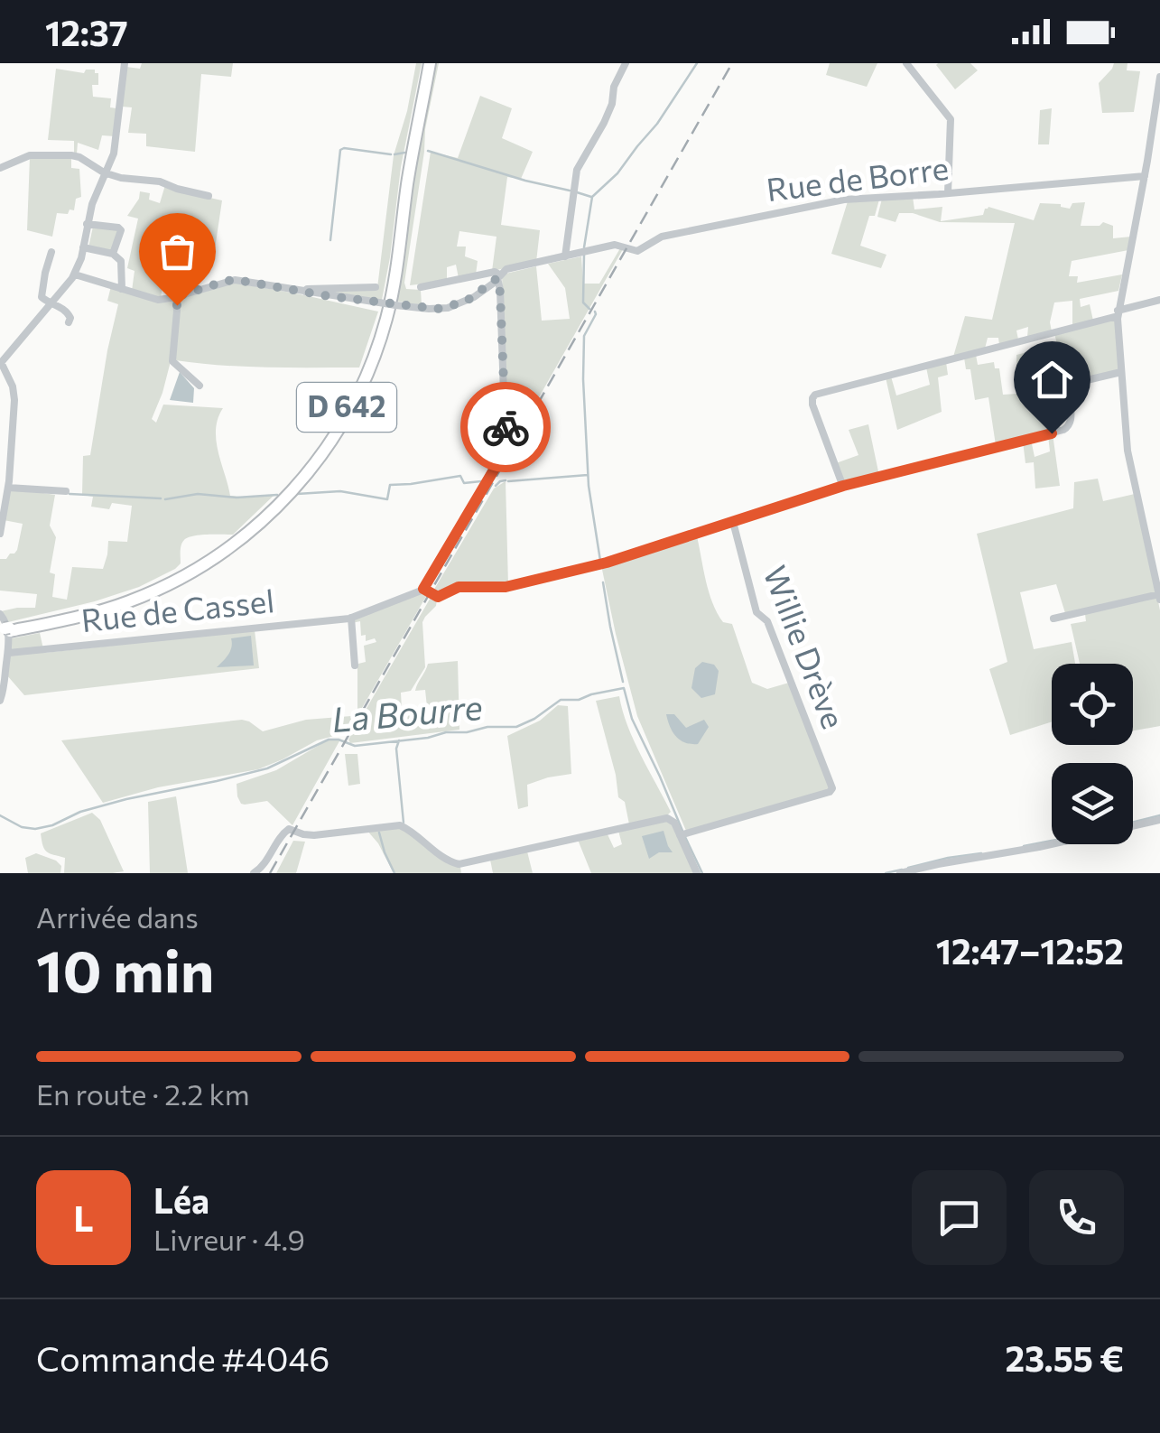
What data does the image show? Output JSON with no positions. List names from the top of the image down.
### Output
{
  "streets": {
    "highway": ["D 642"],
    "street": ["Rue de Borre", "Rue de Cassel", "Willie Drève"]
  },
  "crossings": [
    ["Rue de Cassel", "Willie Drève"]
  ],
  "water": ["La Bourre"],
  "page": {
    "status": "12:37",
    "heading": ["10 min", "Arrivée dans", "12:47–12:52"],
    "panel": [
      "Léa",
      "Livreur · 4.9",
      "Commande #4046",
      "23.55 €"
    ],
    "bar": "En route · 2.2 km",
    "round": "L"
  }
}
